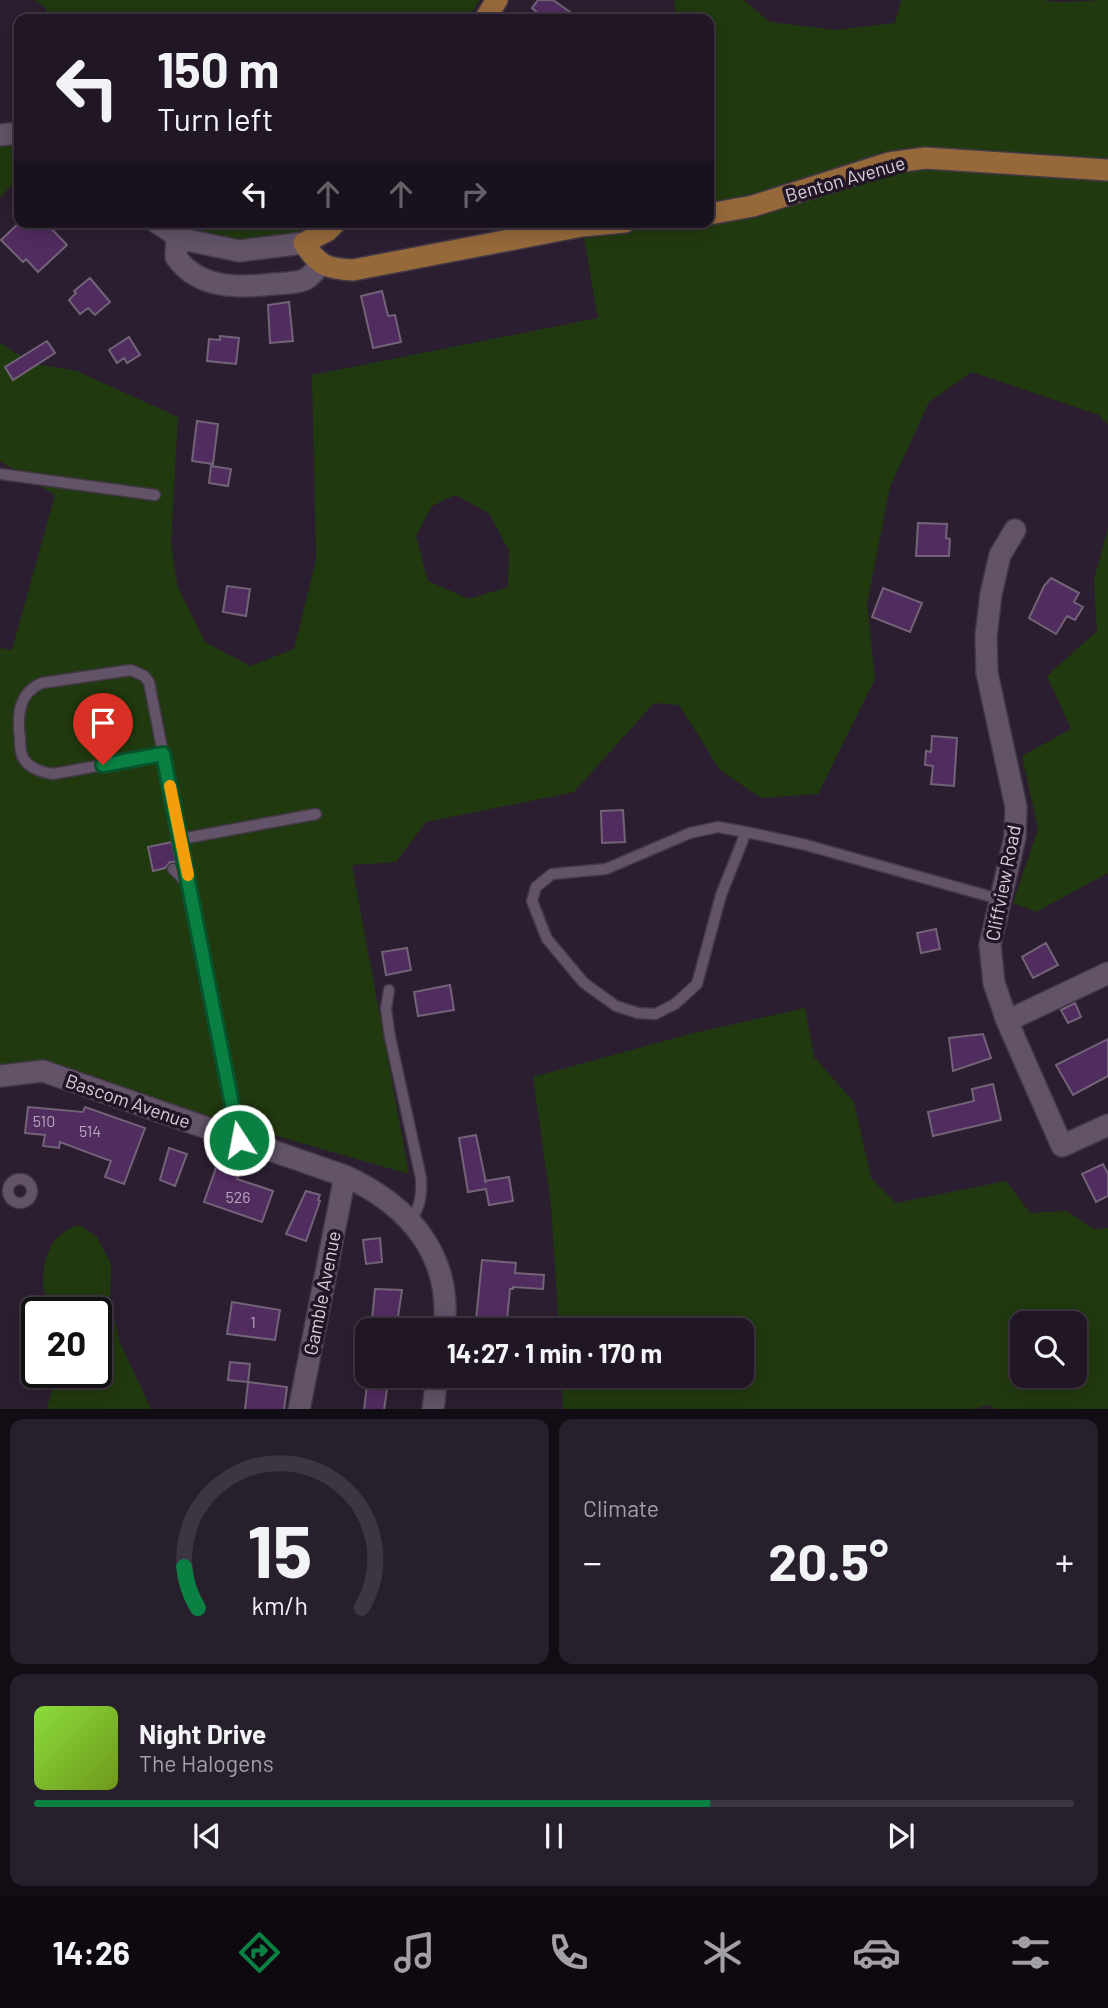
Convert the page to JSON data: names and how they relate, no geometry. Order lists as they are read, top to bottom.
{
  "streets": {
    "main road": ["Benton Avenue"],
    "street": ["Cliffview Road", "Bascom Avenue", "Gamble Avenue"]
  },
  "crossings": [
    ["Bascom Avenue", "Gamble Avenue"]
  ],
  "house_numbers": [
    "510",
    "514",
    "526",
    "1"
  ],
  "page": {
    "turn": ["150 m", "Turn left"],
    "limit": "20",
    "trip": "14:27 · 1 min · 170 m",
    "tile": "Climate",
    "heat": ["−", "20.5°", "+"],
    "song": ["Night Drive", "The Halogens"],
    "tabs": "14:26",
    "gauge": ["15", "km/h"]
  }
}
